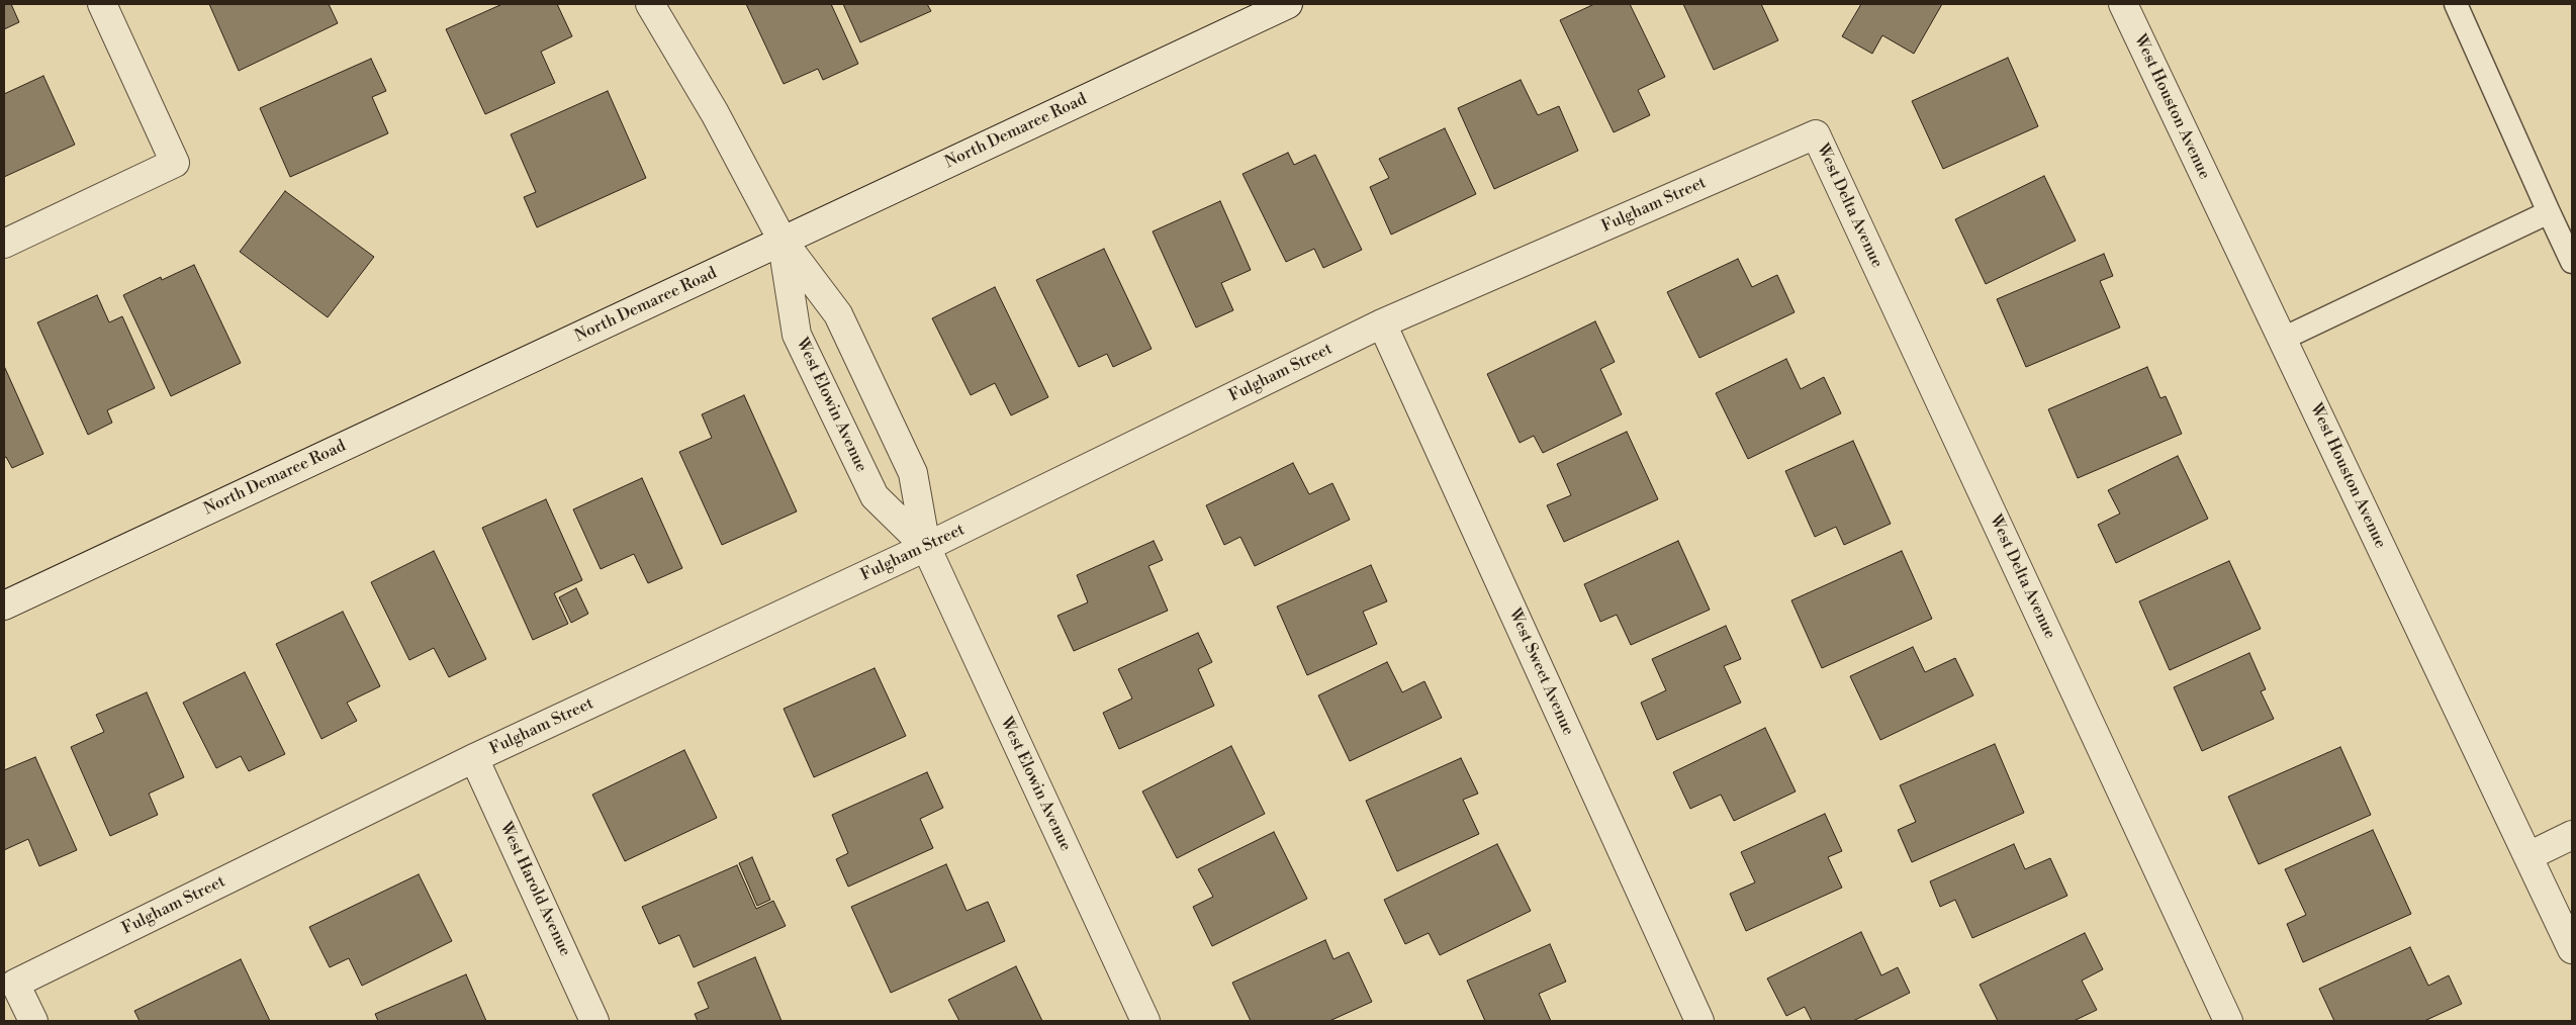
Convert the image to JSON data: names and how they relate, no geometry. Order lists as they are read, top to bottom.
{
  "streets": {
    "street": [
      "West Houston Avenue",
      "North Demaree Road",
      "Fulgham Street",
      "West Delta Avenue",
      "West Elowin Avenue",
      "West Sweet Avenue",
      "West Harold Avenue"
    ]
  },
  "crossings": [
    ["North Demaree Road", "West Elowin Avenue"],
    ["Fulgham Street", "West Delta Avenue"],
    ["Fulgham Street", "West Elowin Avenue"],
    ["Fulgham Street", "West Sweet Avenue"],
    ["Fulgham Street", "West Harold Avenue"]
  ]
}
